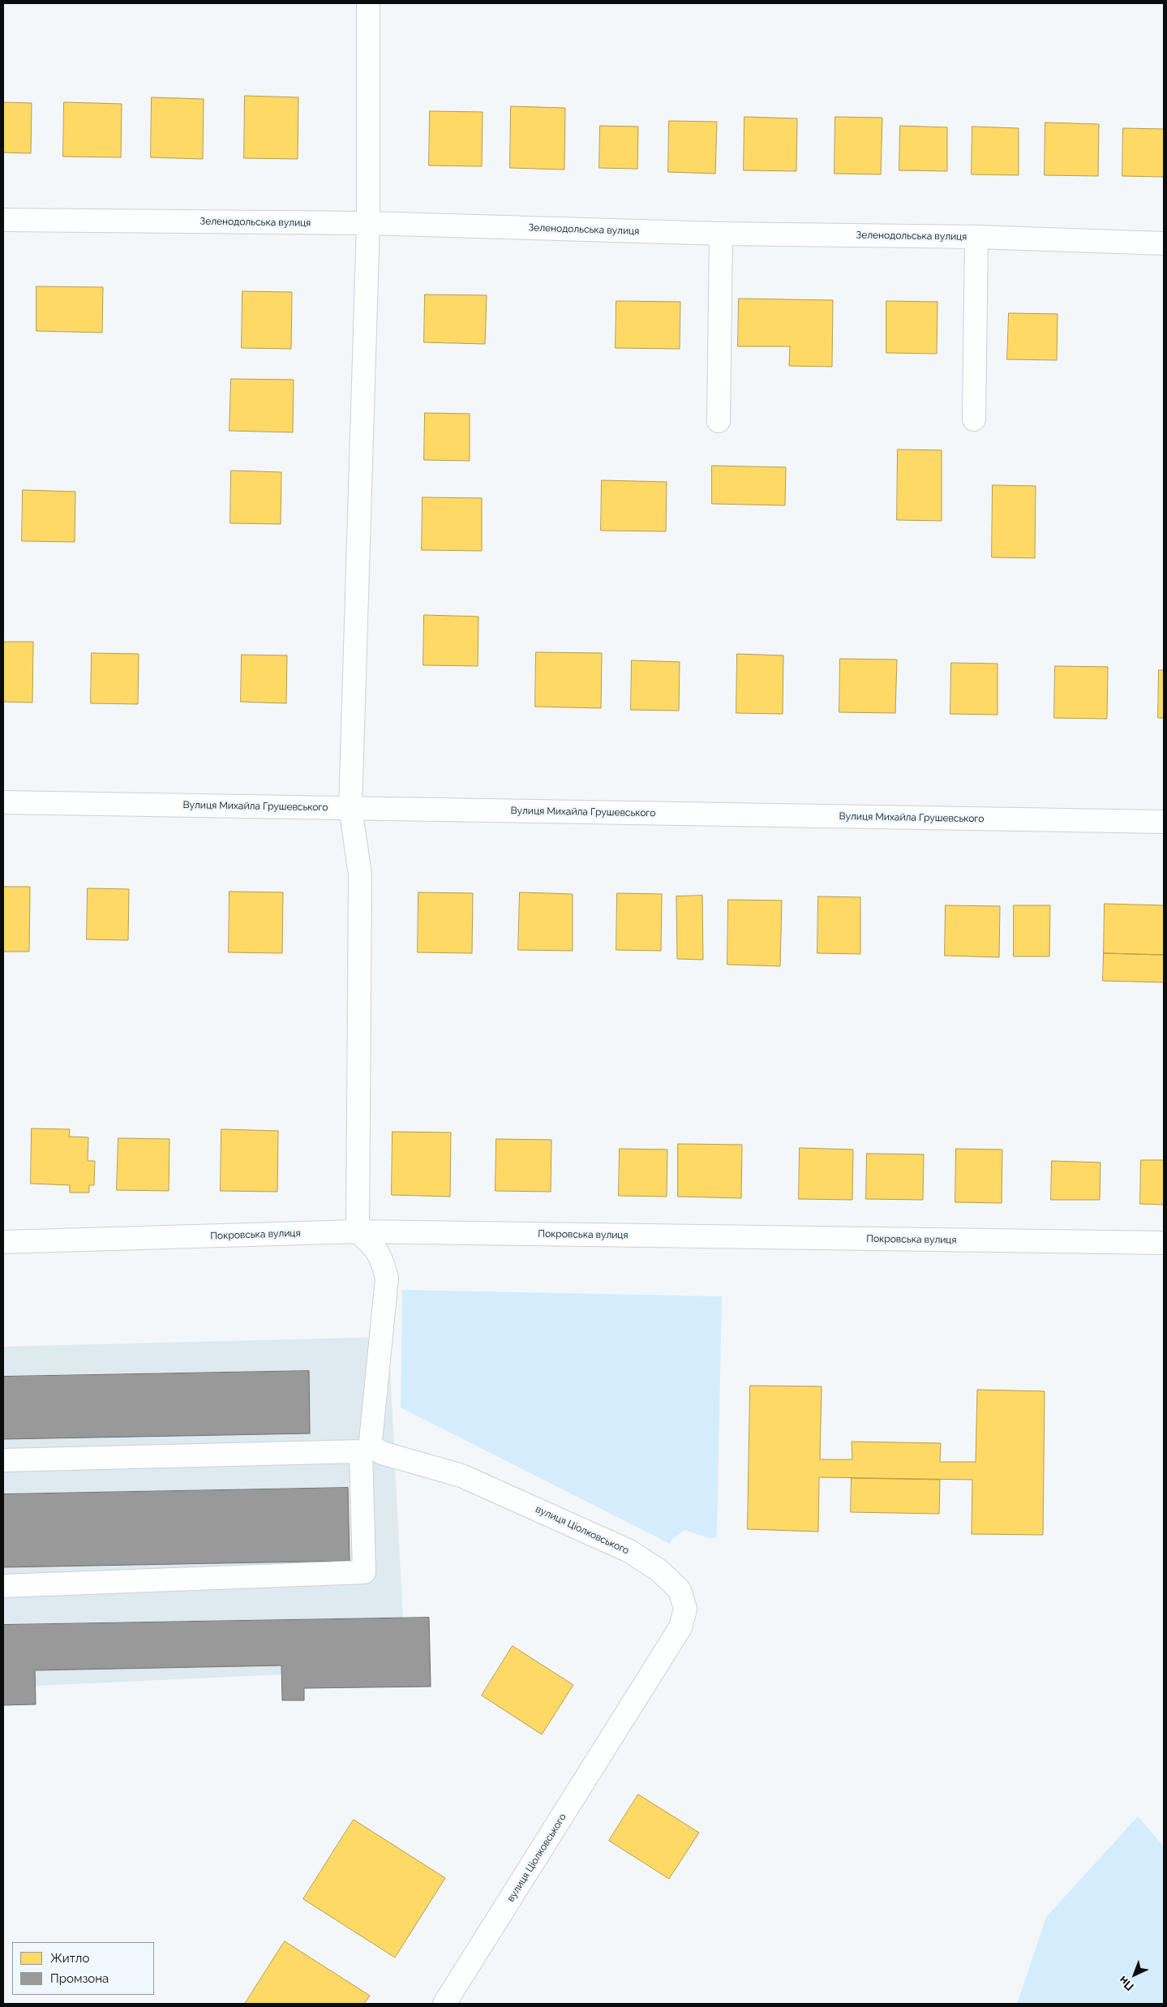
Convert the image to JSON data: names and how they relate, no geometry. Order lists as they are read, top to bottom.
{
  "streets": {
    "street": [
      "Зеленодольська вулиця",
      "Вулиця Михайла Грушевського",
      "Покровська вулиця",
      "вулиця Ціолковського"
    ]
  },
  "legend": ["Житло", "Промзона"],
  "north": "bottom left"
}
